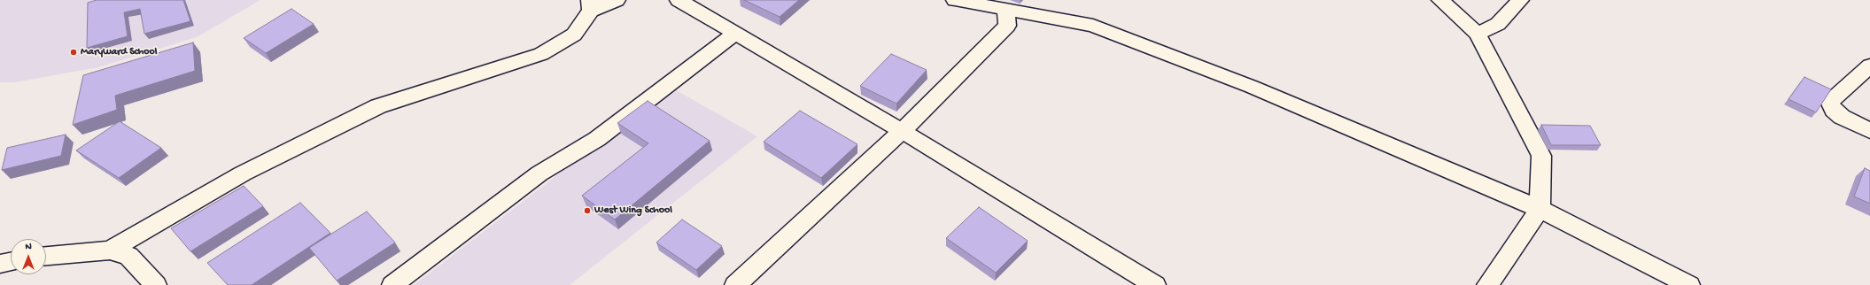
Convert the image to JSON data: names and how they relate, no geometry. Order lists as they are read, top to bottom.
{
  "places": ["Maryward School", "West Wing School"],
  "north": "top"
}
